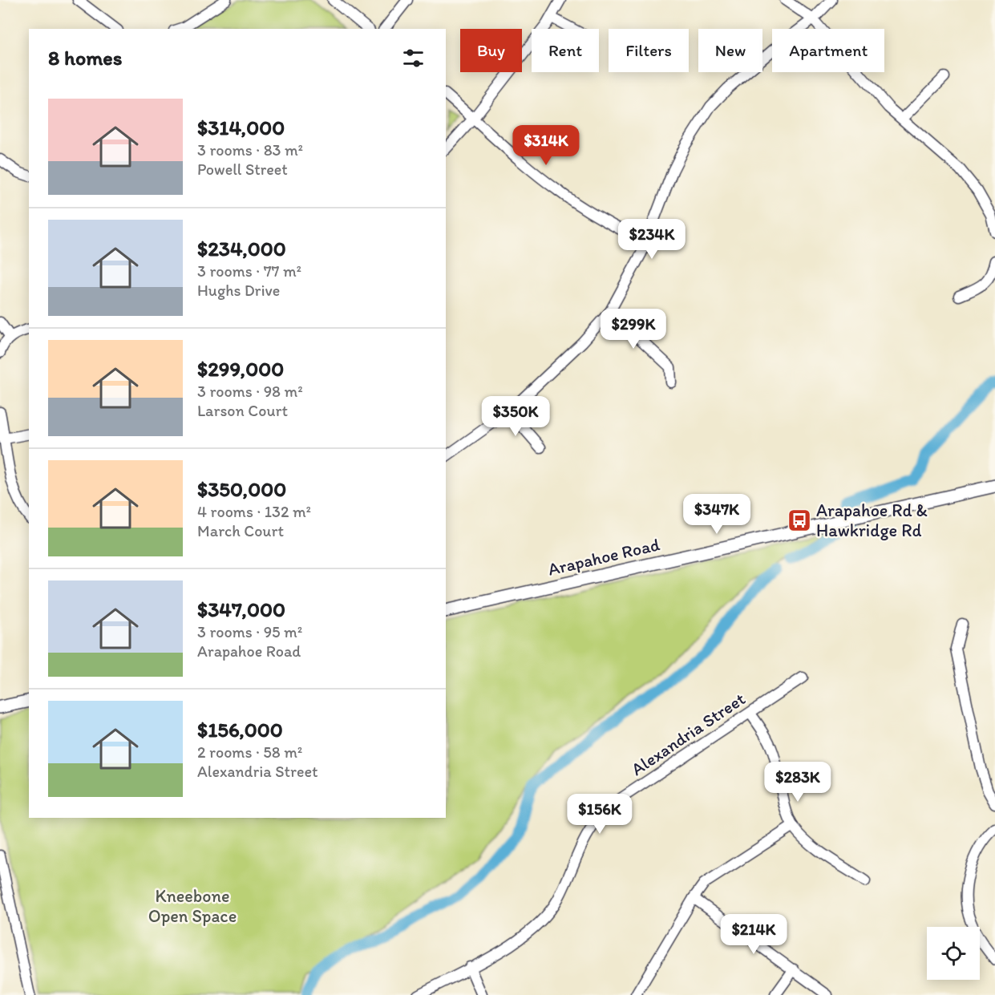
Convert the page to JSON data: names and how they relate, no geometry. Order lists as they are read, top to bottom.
{
  "streets": {
    "main road": ["Arapahoe Road"],
    "street": ["Alexandria Street"]
  },
  "parks": ["Kneebone Open Space"],
  "places": {
    "bus stop": ["Arapahoe Rd & Hawkridge Rd"]
  },
  "page": {
    "chip": [
      "Buy",
      "Rent",
      "Filters",
      "New",
      "Apartment"
    ],
    "heading": "8 homes",
    "list": [
      {
        "name": "$314,000",
        "note": "3 rooms · 83 m² · Powell Street"
      },
      {
        "name": "$234,000",
        "note": "3 rooms · 77 m² · Hughs Drive"
      },
      {
        "name": "$299,000",
        "note": "3 rooms · 98 m² · Larson Court"
      },
      {
        "name": "$350,000",
        "note": "4 rooms · 132 m² · March Court"
      },
      {
        "name": "$347,000",
        "note": "3 rooms · 95 m² · Arapahoe Road"
      },
      {
        "name": "$156,000",
        "note": "2 rooms · 58 m² · Alexandria Street"
      }
    ],
    "price": [
      "$314K",
      "$234K",
      "$299K",
      "$350K",
      "$347K",
      "$283K",
      "$156K",
      "$214K"
    ]
  }
}
